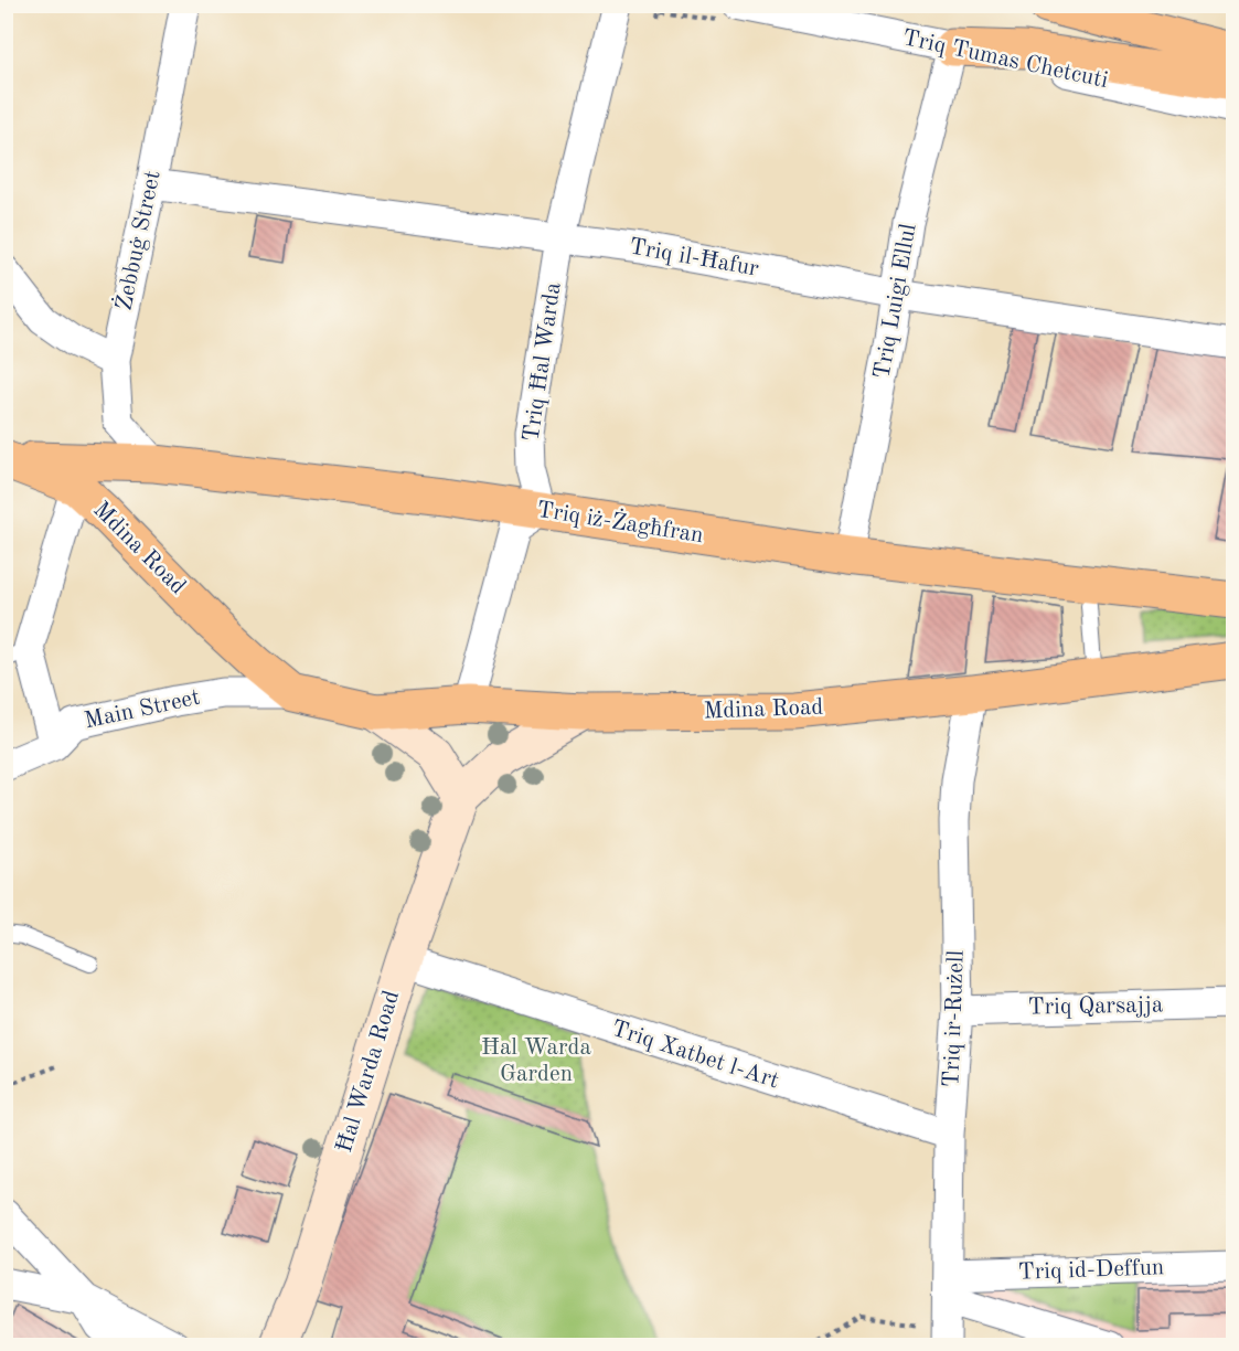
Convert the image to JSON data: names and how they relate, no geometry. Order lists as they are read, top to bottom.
{
  "streets": {
    "highway": ["Triq iż-Żagħfran", "Mdina Road"],
    "street": [
      "Triq Tumas Chetcuti",
      "Żebbuġ Street",
      "Triq il-Ħafur",
      "Triq Luigi Ellul",
      "Triq Ħal Warda",
      "Main Street",
      "Triq Qarsajja",
      "Triq ir-Rużell",
      "Triq Xatbet l-Art",
      "Ħal Warda Road",
      "Triq id-Deffun"
    ]
  },
  "crossings": [
    ["Triq Tumas Chetcuti", "Triq Luigi Ellul"],
    ["Żebbuġ Street", "Triq il-Ħafur"],
    ["Żebbuġ Street", "Triq iż-Żagħfran"],
    ["Triq il-Ħafur", "Triq Luigi Ellul"],
    ["Triq il-Ħafur", "Triq Ħal Warda"],
    ["Triq Luigi Ellul", "Triq iż-Żagħfran"],
    ["Triq Ħal Warda", "Triq iż-Żagħfran"],
    ["Triq iż-Żagħfran", "Mdina Road"],
    ["Mdina Road", "Main Street"],
    ["Mdina Road", "Triq ir-Rużell"],
    ["Mdina Road", "Ħal Warda Road"],
    ["Triq Qarsajja", "Triq ir-Rużell"],
    ["Triq ir-Rużell", "Triq Xatbet l-Art"],
    ["Triq ir-Rużell", "Triq id-Deffun"],
    ["Triq Xatbet l-Art", "Ħal Warda Road"]
  ],
  "parks": ["Ħal Warda Garden"]
}
